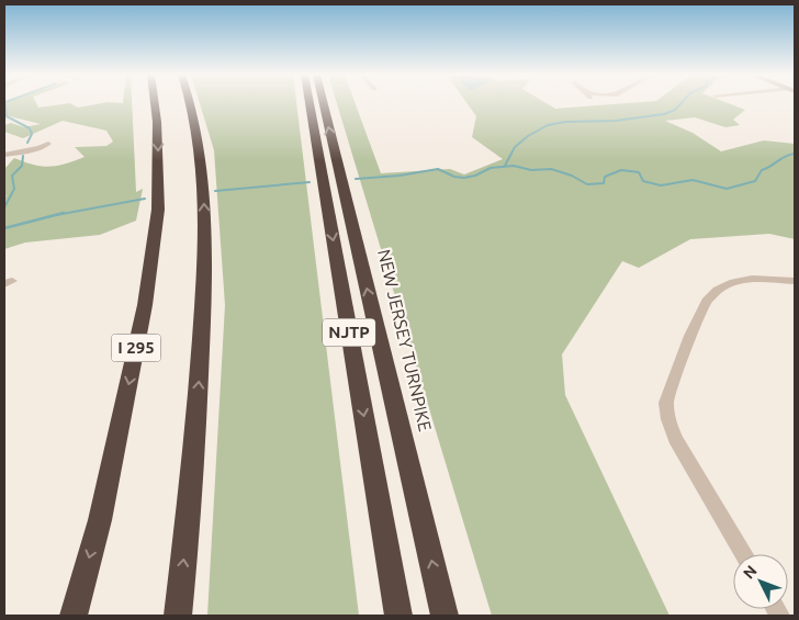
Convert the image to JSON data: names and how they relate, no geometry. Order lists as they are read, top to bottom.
{
  "streets": {
    "highway": ["NJTP", "NEW JERSEY TURNPIKE", "I 295"]
  },
  "north": "top left"
}
